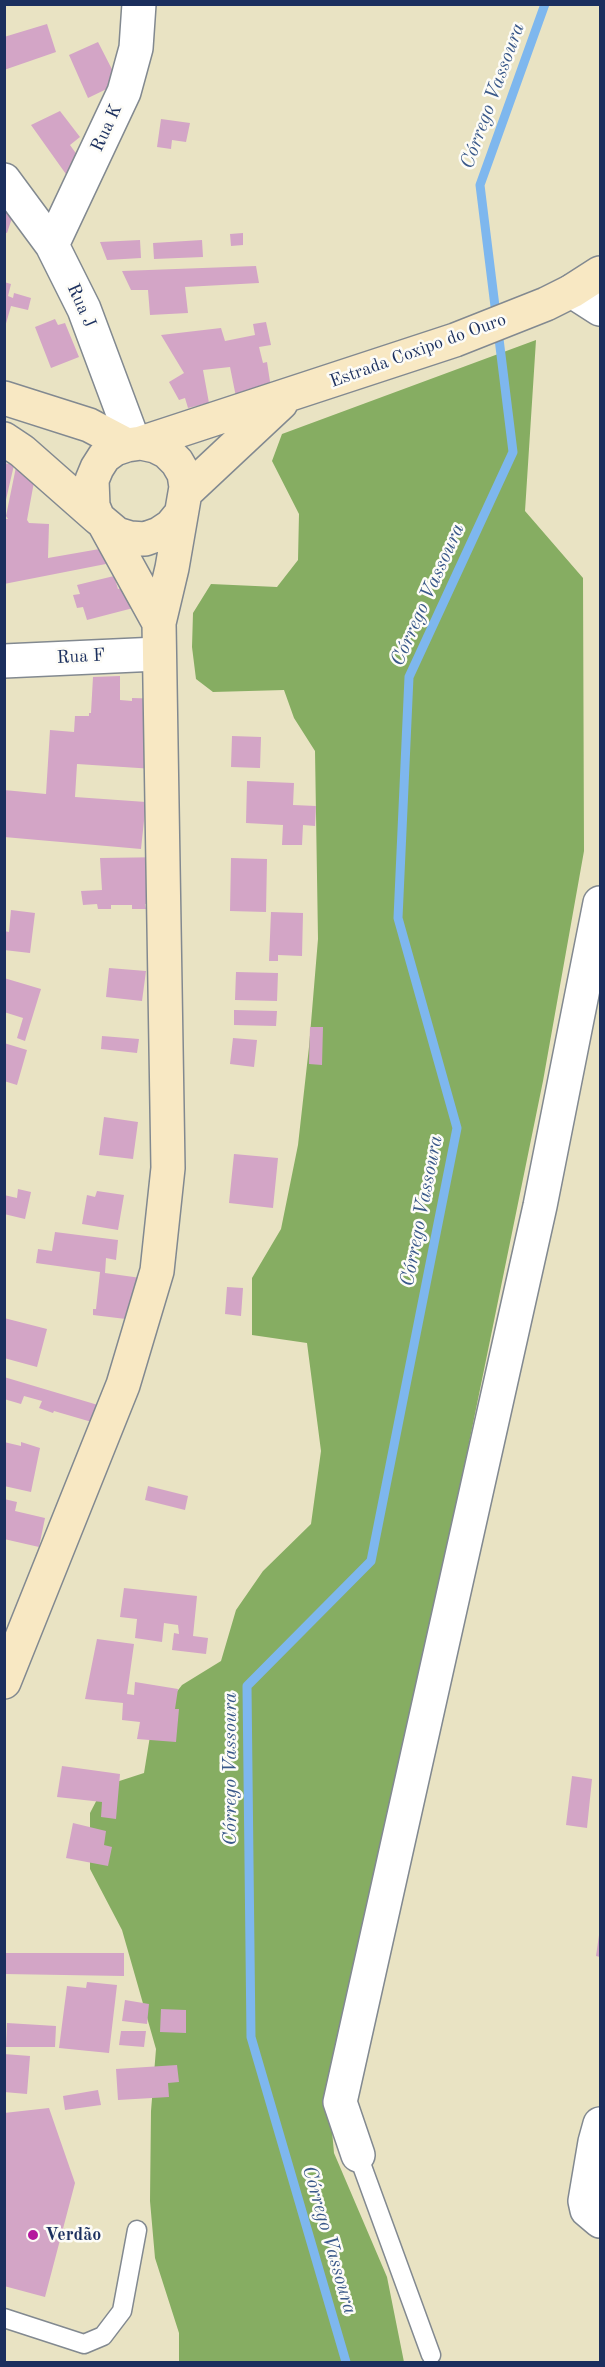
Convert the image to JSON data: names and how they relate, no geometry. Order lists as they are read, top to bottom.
{
  "streets": {
    "main road": ["Estrada Coxipo do Ouro"],
    "street": ["Rua K", "Rua J", "Rua F"]
  },
  "crossings": [
    ["Rua K", "Rua J"],
    ["Rua J", "Estrada Coxipo do Ouro"]
  ],
  "water": ["Córrego Vassoura"],
  "places": ["Verdão"]
}
